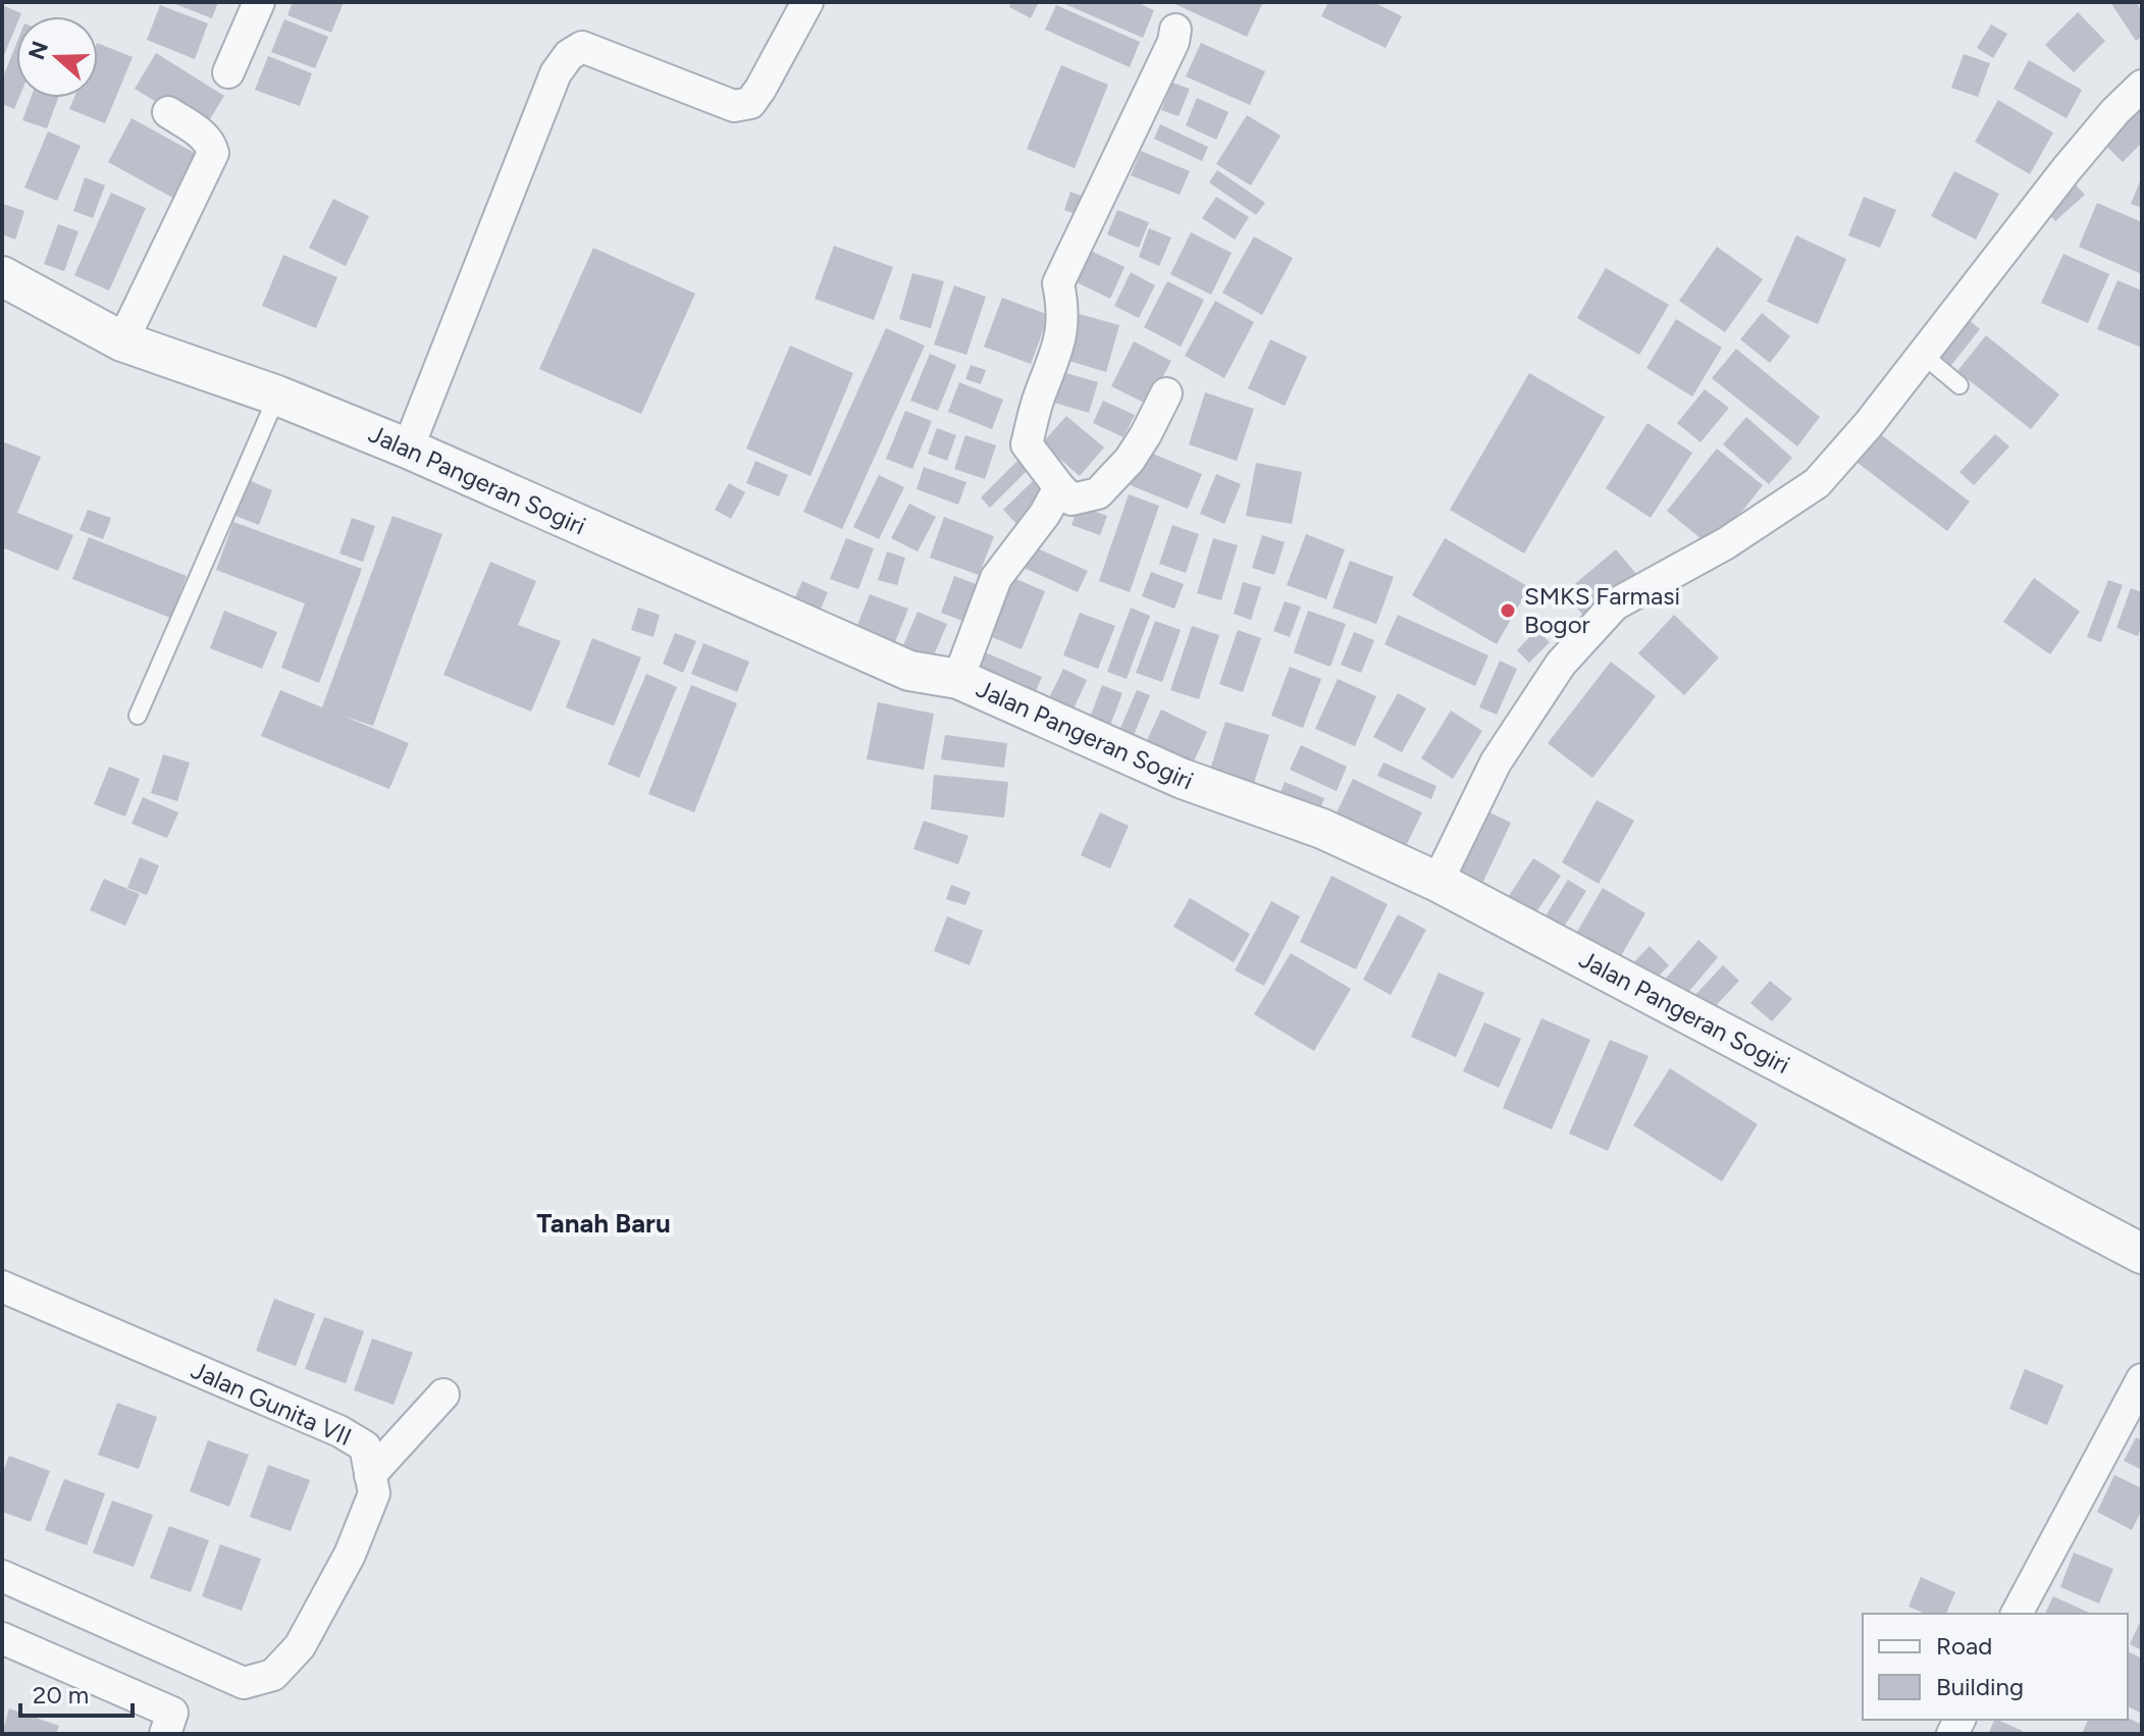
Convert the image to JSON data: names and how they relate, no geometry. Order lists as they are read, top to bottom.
{
  "streets": {
    "street": ["Jalan Pangeran Sogiri", "Jalan Gunita VII"]
  },
  "districts": ["Tanah Baru"],
  "places": ["SMKS Farmasi Bogor"],
  "legend": ["Road", "Building"],
  "scale_bar": "20 m",
  "north": "left"
}
